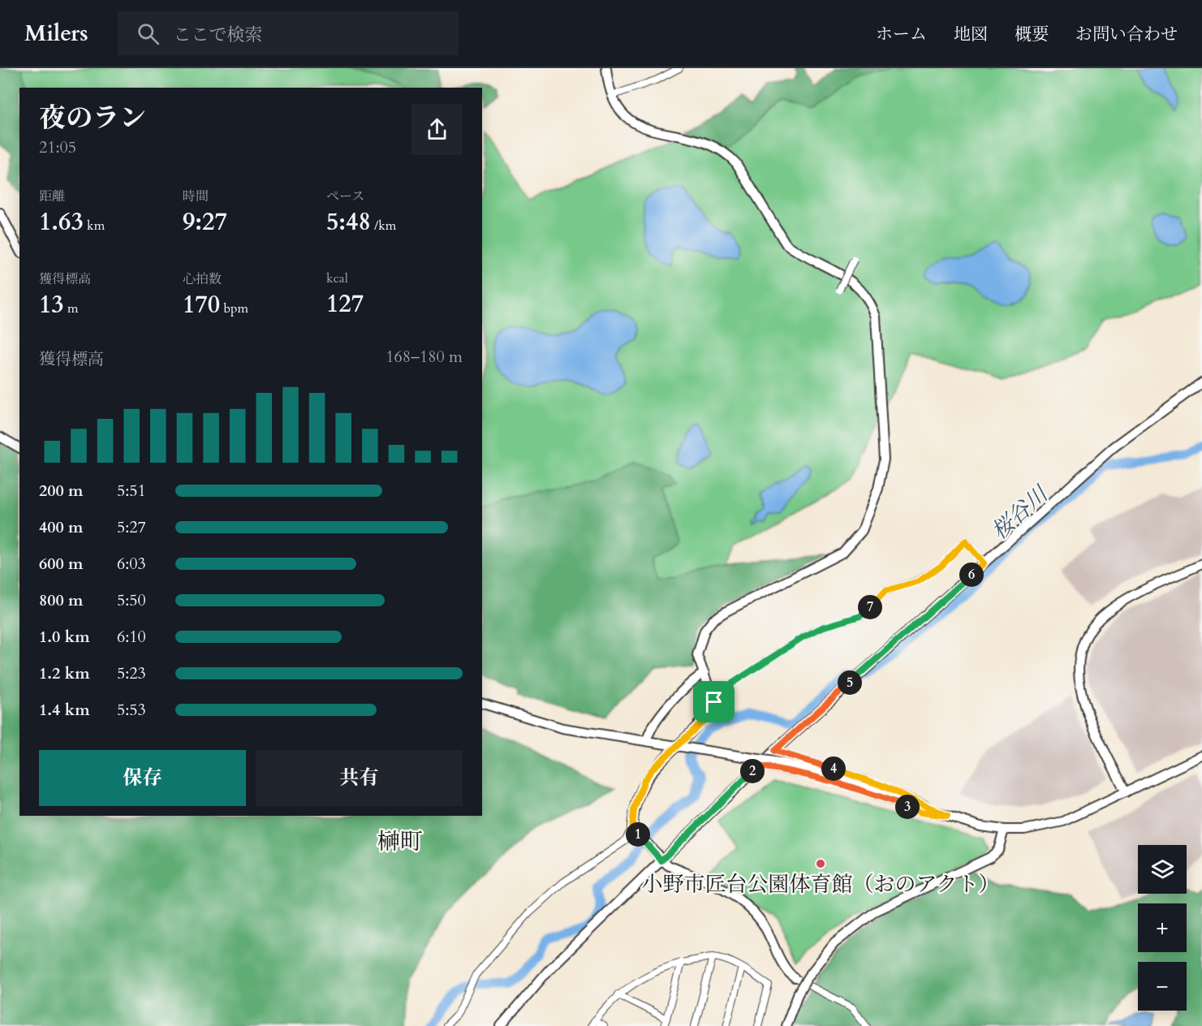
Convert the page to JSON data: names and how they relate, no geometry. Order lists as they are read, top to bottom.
{
  "districts": ["榊町"],
  "water": ["桜谷川"],
  "places": ["小野市匠台公園体育館（おのアクト）"],
  "page": {
    "header": "Milers",
    "search": "ここで検索",
    "nav": [
      "ホーム",
      "地図",
      "概要",
      "お問い合わせ"
    ],
    "heading": ["夜のラン", "21:05"],
    "stats": [
      ["距離", "1.63 km"],
      ["時間", "9:27"],
      ["ペース", "5:48 /km"],
      ["獲得標高", "13 m"],
      ["心拍数", "170 bpm"],
      ["kcal", "127"]
    ],
    "chart": ["獲得標高", "168–180 m"],
    "list": [
      {
        "name": "200 m",
        "note": "5:51"
      },
      {
        "name": "400 m",
        "note": "5:27"
      },
      {
        "name": "600 m",
        "note": "6:03"
      },
      {
        "name": "800 m",
        "note": "5:50"
      },
      {
        "name": "1.0 km",
        "note": "6:10"
      },
      {
        "name": "1.2 km",
        "note": "5:23"
      },
      {
        "name": "1.4 km",
        "note": "5:53"
      }
    ],
    "pins": [
      "6",
      "7",
      "5",
      "4",
      "2",
      "3",
      "1"
    ],
    "buttons": ["保存", "共有"],
    "map_buttons": ["+", "−"]
  }
}
